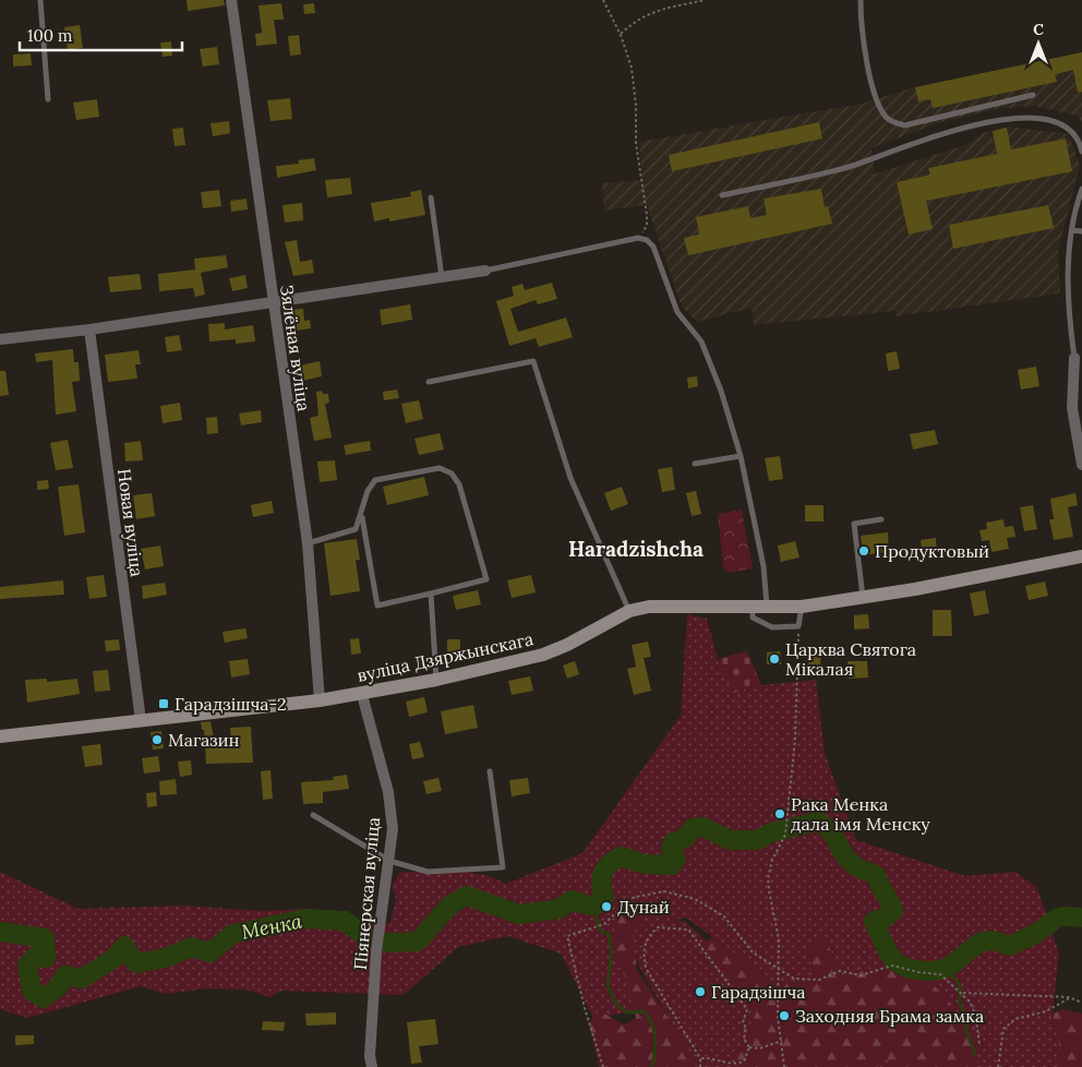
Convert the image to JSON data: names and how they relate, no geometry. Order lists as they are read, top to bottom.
{
  "streets": {
    "street": [
      "Зялёная вуліца",
      "Новая вуліца",
      "вуліца Дзяржынскага",
      "Піянерская вуліца"
    ]
  },
  "crossings": [
    ["Зялёная вуліца", "вуліца Дзяржынскага"],
    ["Новая вуліца", "вуліца Дзяржынскага"],
    ["вуліца Дзяржынскага", "Піянерская вуліца"]
  ],
  "districts": ["Haradzishcha"],
  "water": ["Менка"],
  "places": {
    "other": [
      "Продуктовый",
      "Царква Святога Мікалая",
      "Магазин",
      "Рака Менка дала імя Менску",
      "Дунай",
      "Гарадзішча",
      "Заходняя Брама замка"
    ],
    "transit": ["Гарадзішча-2"]
  },
  "scale_bar": "100 m",
  "north": "top"
}
